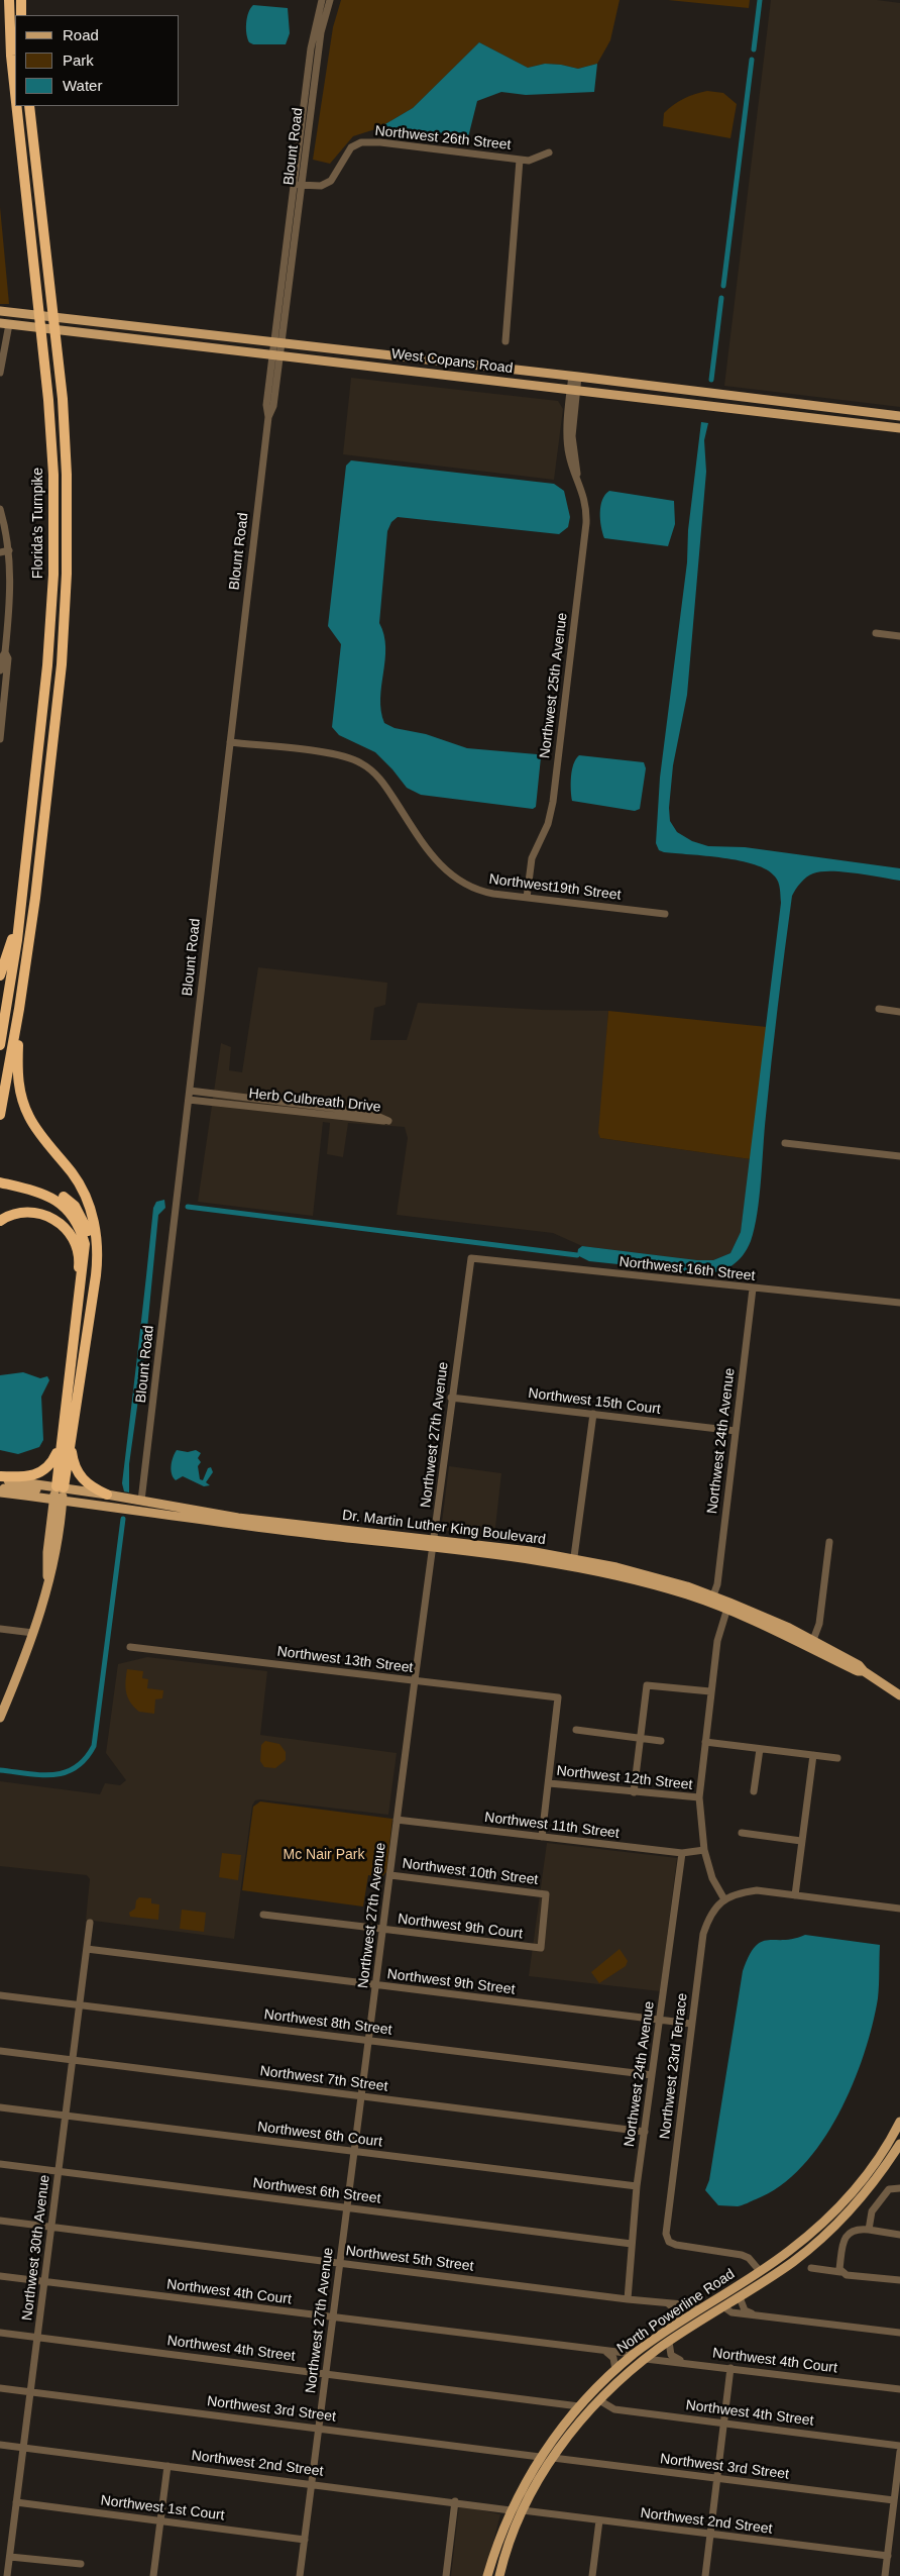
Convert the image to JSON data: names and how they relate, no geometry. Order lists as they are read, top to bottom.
{
  "streets": {
    "highway": ["Florida's Turnpike"],
    "main road": ["West Copans Road", "Dr. Martin Luther King Boulevard", "North Powerline Road"],
    "street": [
      "Northwest 26th Street",
      "Blount Road",
      "Northwest 25th Avenue",
      "Northwest19th Street",
      "Herb Culbreath Drive",
      "Northwest 16th Street",
      "Northwest 15th Court",
      "Northwest 27th Avenue",
      "Northwest 24th Avenue",
      "Northwest 13th Street",
      "Northwest 12th Street",
      "Northwest 11th Street",
      "Northwest 10th Street",
      "Northwest 9th Court",
      "Northwest 9th Street",
      "Northwest 8th Street",
      "Northwest 23rd Terrace",
      "Northwest 7th Street",
      "Northwest 6th Court",
      "Northwest 6th Street",
      "Northwest 30th Avenue",
      "Northwest 5th Street",
      "Northwest 4th Court",
      "Northwest 4th Street",
      "Northwest 3rd Street",
      "Northwest 2nd Street",
      "Northwest 1st Court"
    ]
  },
  "crossings": [
    ["Northwest 26th Street", "Blount Road"],
    ["Blount Road", "West Copans Road"],
    ["Blount Road", "Northwest19th Street"],
    ["Blount Road", "Herb Culbreath Drive"],
    ["Blount Road", "Dr. Martin Luther King Boulevard"],
    ["West Copans Road", "Northwest 25th Avenue"],
    ["Northwest 25th Avenue", "Northwest19th Street"],
    ["Northwest 16th Street", "Northwest 27th Avenue"],
    ["Northwest 16th Street", "Northwest 24th Avenue"],
    ["Northwest 15th Court", "Northwest 27th Avenue"],
    ["Northwest 15th Court", "Northwest 24th Avenue"],
    ["Northwest 27th Avenue", "Dr. Martin Luther King Boulevard"],
    ["Northwest 27th Avenue", "Northwest 13th Street"],
    ["Northwest 27th Avenue", "Northwest 11th Street"],
    ["Northwest 27th Avenue", "Northwest 10th Street"],
    ["Northwest 27th Avenue", "Northwest 9th Court"],
    ["Northwest 27th Avenue", "Northwest 9th Street"],
    ["Northwest 27th Avenue", "Northwest 8th Street"],
    ["Northwest 27th Avenue", "Northwest 7th Street"],
    ["Northwest 27th Avenue", "Northwest 6th Court"],
    ["Northwest 27th Avenue", "Northwest 6th Street"],
    ["Northwest 27th Avenue", "Northwest 5th Street"],
    ["Northwest 27th Avenue", "Northwest 4th Court"],
    ["Northwest 27th Avenue", "Northwest 4th Street"],
    ["Northwest 27th Avenue", "Northwest 3rd Street"],
    ["Northwest 27th Avenue", "Northwest 2nd Street"],
    ["Northwest 27th Avenue", "Northwest 1st Court"],
    ["Northwest 24th Avenue", "Dr. Martin Luther King Boulevard"],
    ["Northwest 24th Avenue", "Northwest 11th Street"],
    ["Northwest 24th Avenue", "Northwest 9th Street"],
    ["Northwest 24th Avenue", "Northwest 8th Street"],
    ["Northwest 24th Avenue", "Northwest 7th Street"],
    ["Northwest 24th Avenue", "Northwest 6th Court"],
    ["Northwest 24th Avenue", "Northwest 6th Street"],
    ["Northwest 24th Avenue", "Northwest 5th Street"],
    ["Northwest 13th Street", "Northwest 12th Street"],
    ["Northwest 10th Street", "Northwest 9th Court"],
    ["Northwest 9th Street", "Northwest 23rd Terrace"],
    ["Northwest 9th Street", "Northwest 30th Avenue"],
    ["Northwest 8th Street", "Northwest 30th Avenue"],
    ["Northwest 23rd Terrace", "North Powerline Road"],
    ["Northwest 7th Street", "Northwest 30th Avenue"],
    ["Northwest 6th Court", "Northwest 30th Avenue"],
    ["Northwest 6th Street", "Northwest 30th Avenue"],
    ["Northwest 30th Avenue", "Northwest 5th Street"],
    ["Northwest 30th Avenue", "Northwest 4th Court"],
    ["Northwest 30th Avenue", "Northwest 4th Street"],
    ["Northwest 30th Avenue", "Northwest 3rd Street"],
    ["Northwest 30th Avenue", "Northwest 2nd Street"],
    ["Northwest 30th Avenue", "Northwest 1st Court"],
    ["Northwest 5th Street", "North Powerline Road"],
    ["Northwest 4th Court", "North Powerline Road"],
    ["North Powerline Road", "Northwest 4th Street"],
    ["North Powerline Road", "Northwest 3rd Street"],
    ["North Powerline Road", "Northwest 2nd Street"]
  ],
  "parks": ["Mc Nair Park"],
  "legend": ["Road", "Park", "Water"]
}
